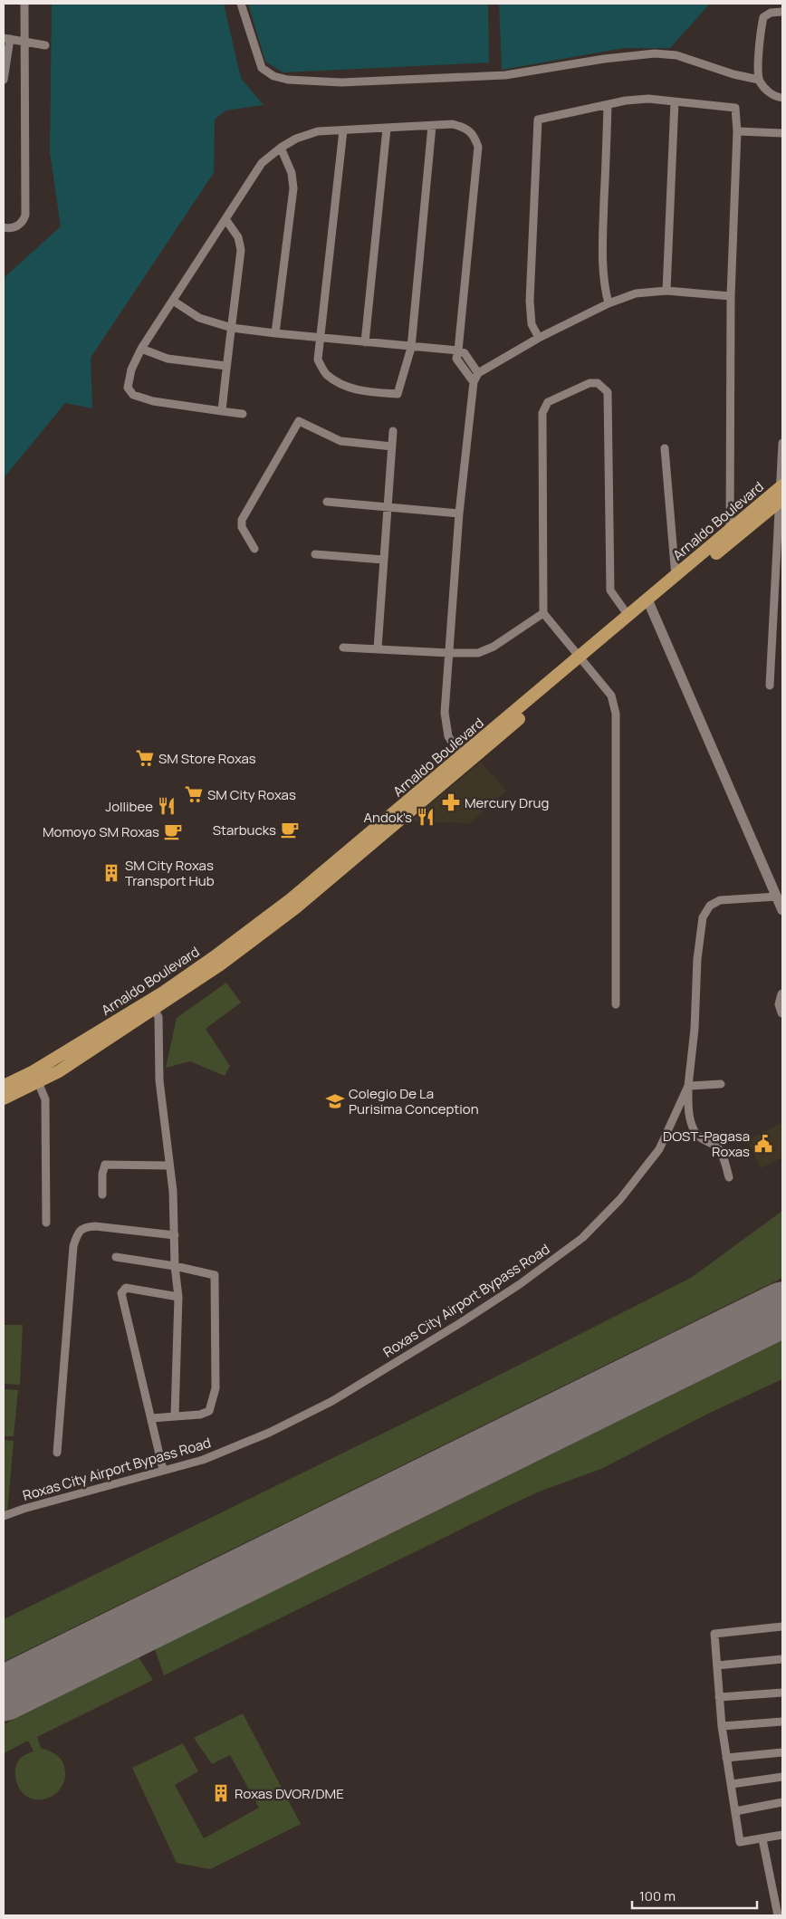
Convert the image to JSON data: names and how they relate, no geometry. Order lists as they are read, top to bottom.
{
  "streets": {
    "highway": ["Arnaldo Boulevard"],
    "street": ["Roxas City Airport Bypass Road"]
  },
  "places": {
    "supermarket": ["SM Store Roxas", "SM City Roxas"],
    "pharmacy": ["Mercury Drug"],
    "restaurant": ["Jollibee", "Andok's"],
    "cafe": ["Starbucks", "Momoyo SM Roxas"],
    "building": ["SM City Roxas Transport Hub", "Roxas DVOR/DME"],
    "school or university": ["Colegio De La Purisima Conception"],
    "public building": ["DOST-Pagasa Roxas"]
  },
  "scale_bar": "100 m"
}
